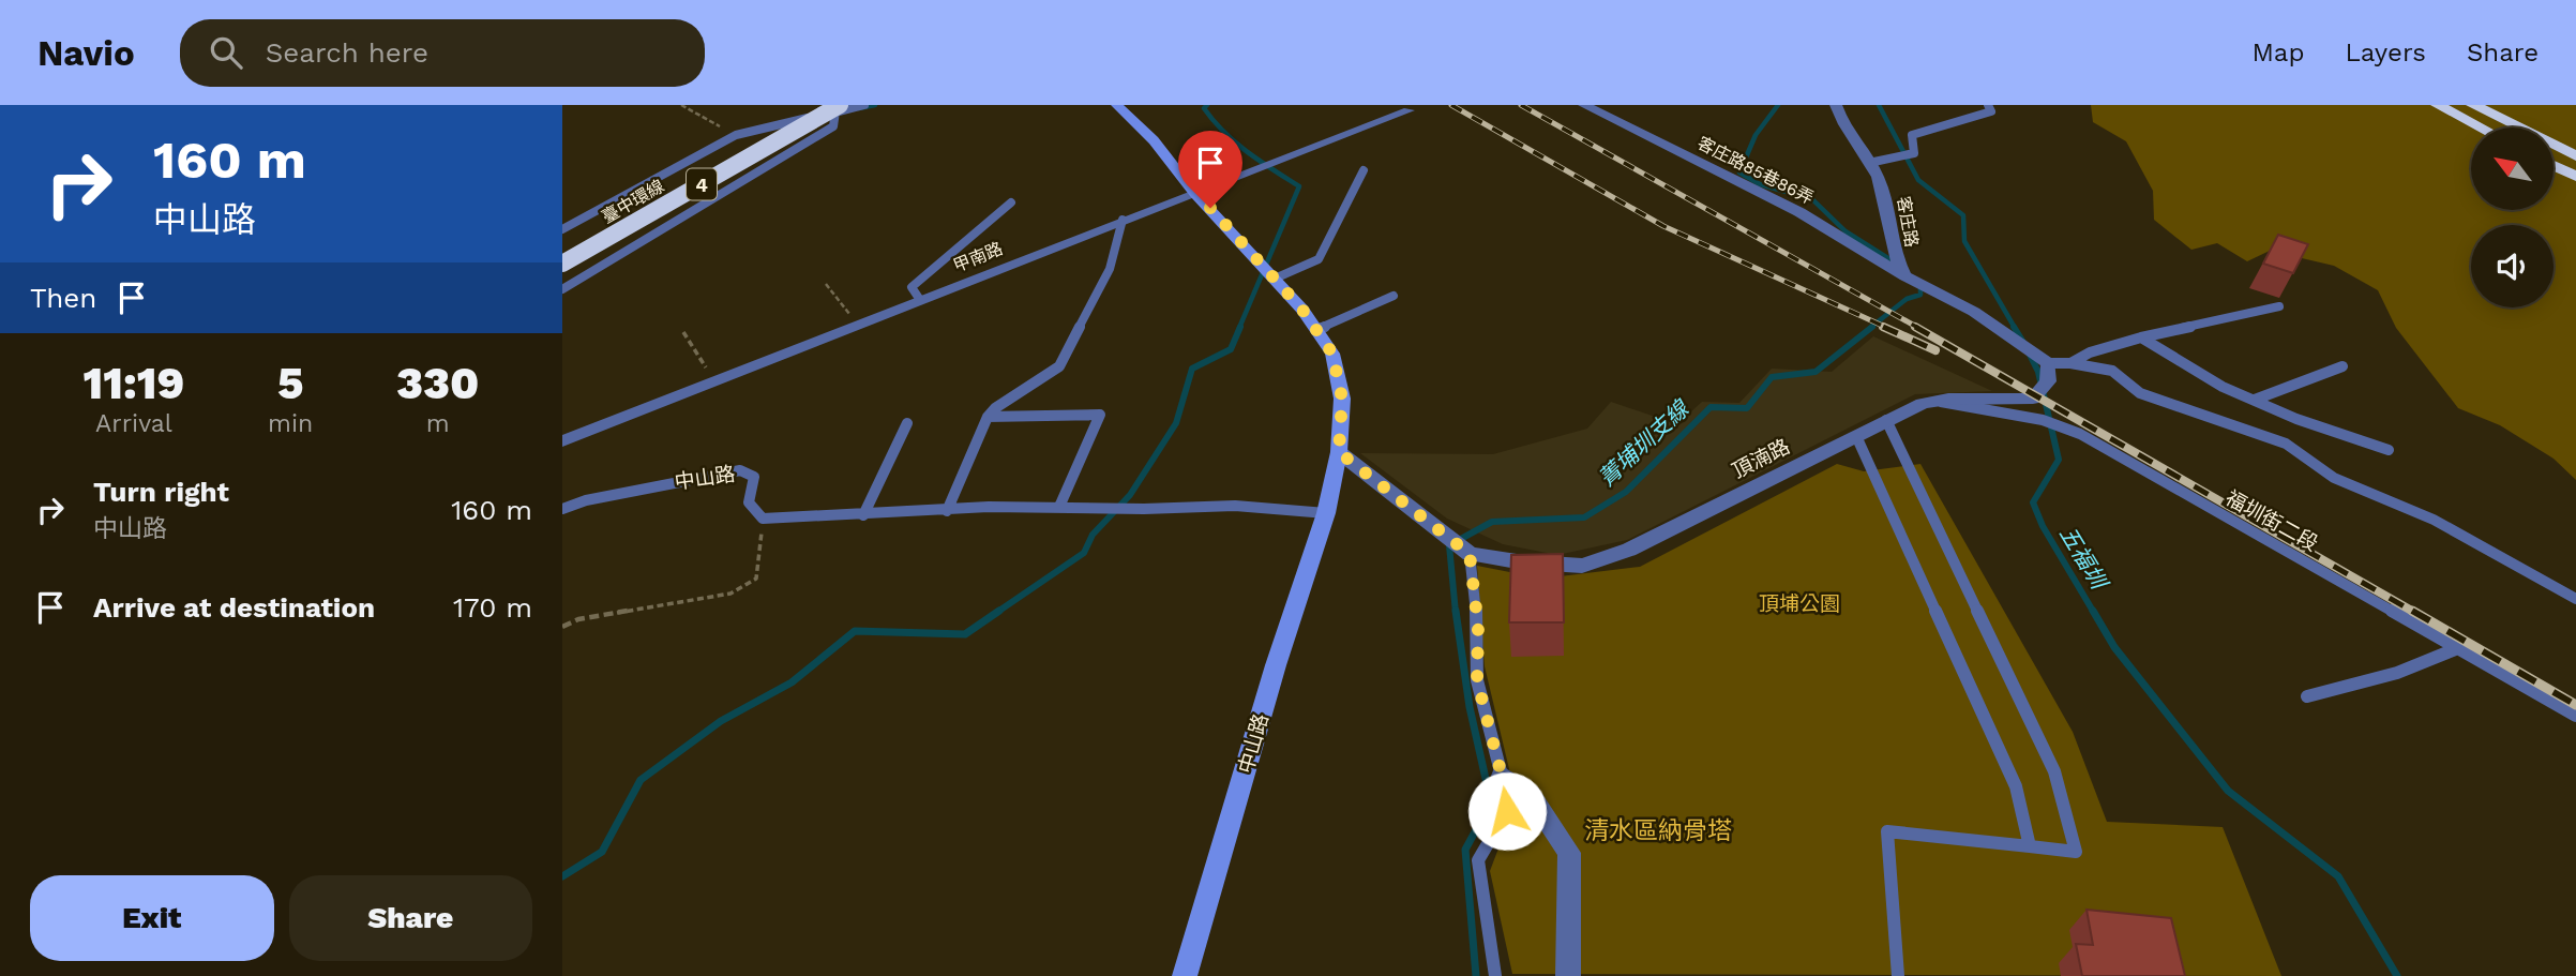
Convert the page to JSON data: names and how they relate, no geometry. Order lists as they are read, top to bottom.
{
  "streets": {
    "highway": ["4", "臺中環線"],
    "street": [
      "客庄路85巷86弄",
      "客庄路",
      "甲南路",
      "頂湳路",
      "中山路"
    ],
    "lane": ["福圳街二段"]
  },
  "crossings": [
    ["客庄路85巷86弄", "客庄路"],
    ["客庄路", "頂湳路"],
    ["甲南路", "中山路"],
    ["頂湳路", "中山路"],
    ["頂湳路", "福圳街二段"]
  ],
  "water": ["菁埔圳支線", "五福圳"],
  "parks": ["頂埔公園", "清水區納骨塔"],
  "north": "top left",
  "page": {
    "header": "Navio",
    "search": "Search here",
    "nav": ["Map", "Layers", "Share"],
    "turn": ["160 m", "中山路"],
    "then": "Then",
    "eta": [
      "11:19",
      "Arrival",
      "5",
      "min",
      "330",
      "m"
    ],
    "list": [
      {
        "name": "Turn right",
        "note": "中山路",
        "value": "160 m"
      },
      {
        "name": "Arrive at destination",
        "value": "170 m"
      }
    ],
    "buttons": ["Exit", "Share"]
  }
}
